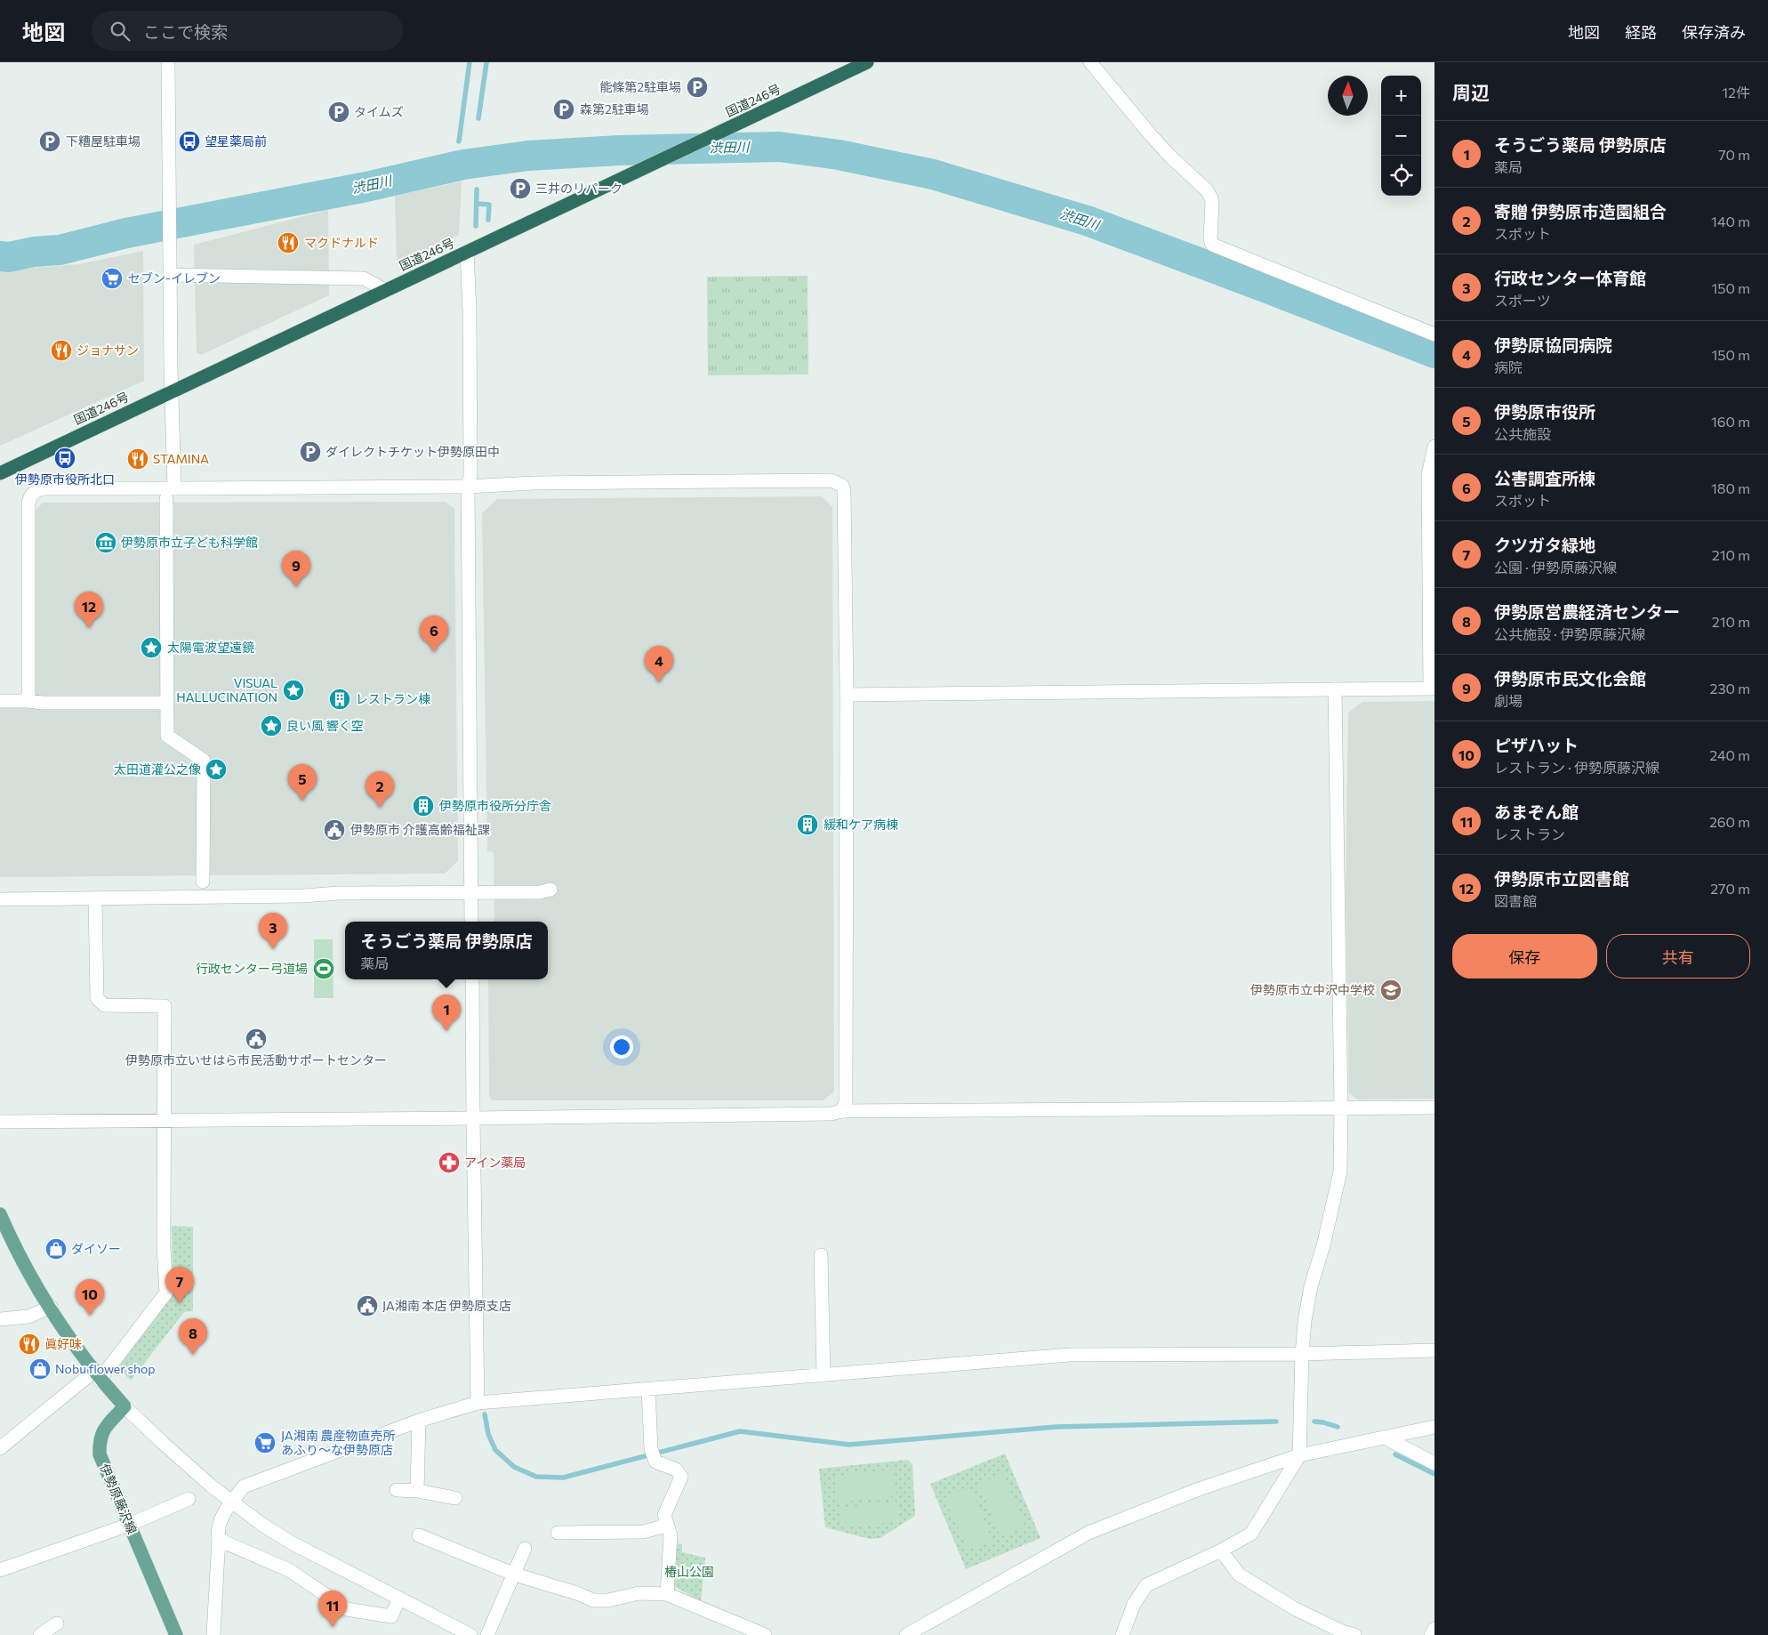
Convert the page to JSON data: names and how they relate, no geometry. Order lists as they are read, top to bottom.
{
  "streets": {
    "highway": ["国道246号"],
    "main road": ["伊勢原藤沢線"]
  },
  "water": ["渋田川"],
  "parks": ["椿山公園"],
  "places": {
    "parking": [
      "能條第2駐車場",
      "森第2駐車場",
      "タイムズ",
      "下糟屋駐車場",
      "三井のリパーク",
      "ダイレクトチケット伊勢原田中"
    ],
    "bus stop": ["望星薬局前", "伊勢原市役所北口"],
    "restaurant": [
      "マクドナルド",
      "ジョナサン",
      "STAMINA",
      "眞好味"
    ],
    "supermarket": ["セブン-イレブン", "JA湘南 農産物直売所 あふり～な伊勢原店"],
    "museum": ["伊勢原市立子ども科学館"],
    "place": [
      "太陽電波望遠鏡",
      "VISUAL HALLUCINATION",
      "良い風 響く空",
      "太田道灌公之像"
    ],
    "building": ["レストラン棟", "伊勢原市役所分庁舎", "緩和ケア病棟"],
    "public building": ["伊勢原市 介護高齢福祉課", "伊勢原市立いせはら市民活動サポートセンター", "JA湘南 本店 伊勢原支店"],
    "sports": ["行政センター弓道場"],
    "school or university": ["伊勢原市立中沢中学校"],
    "pharmacy": ["アイン薬局"],
    "shop": ["ダイソー", "Nobu flower shop"]
  },
  "north": "top",
  "page": {
    "header": "地図",
    "search": "ここで検索",
    "nav": ["地図", "経路", "保存済み"],
    "heading": ["周辺", "12件"],
    "map_buttons": ["+", "−"],
    "list": [
      {
        "mark": "1",
        "name": "そうごう薬局 伊勢原店",
        "note": "薬局",
        "value": "70 m"
      },
      {
        "mark": "2",
        "name": "寄贈 伊勢原市造園組合",
        "note": "スポット",
        "value": "140 m"
      },
      {
        "mark": "3",
        "name": "行政センター体育館",
        "note": "スポーツ",
        "value": "150 m"
      },
      {
        "mark": "4",
        "name": "伊勢原協同病院",
        "note": "病院",
        "value": "150 m"
      },
      {
        "mark": "5",
        "name": "伊勢原市役所",
        "note": "公共施設",
        "value": "160 m"
      },
      {
        "mark": "6",
        "name": "公害調査所棟",
        "note": "スポット",
        "value": "180 m"
      },
      {
        "mark": "7",
        "name": "クツガタ緑地",
        "note": "公園 · 伊勢原藤沢線",
        "value": "210 m"
      },
      {
        "mark": "8",
        "name": "伊勢原営農経済センター",
        "note": "公共施設 · 伊勢原藤沢線",
        "value": "210 m"
      },
      {
        "mark": "9",
        "name": "伊勢原市民文化会館",
        "note": "劇場",
        "value": "230 m"
      },
      {
        "mark": "10",
        "name": "ピザハット",
        "note": "レストラン · 伊勢原藤沢線",
        "value": "240 m"
      },
      {
        "mark": "11",
        "name": "あまぞん館",
        "note": "レストラン",
        "value": "260 m"
      },
      {
        "mark": "12",
        "name": "伊勢原市立図書館",
        "note": "図書館",
        "value": "270 m"
      }
    ],
    "pins": [
      "9",
      "12",
      "6",
      "4",
      "5",
      "2",
      "3",
      "1",
      "7",
      "10",
      "8",
      "11"
    ],
    "buttons": ["保存", "共有"],
    "popup": ["そうごう薬局 伊勢原店", "薬局"]
  }
}
